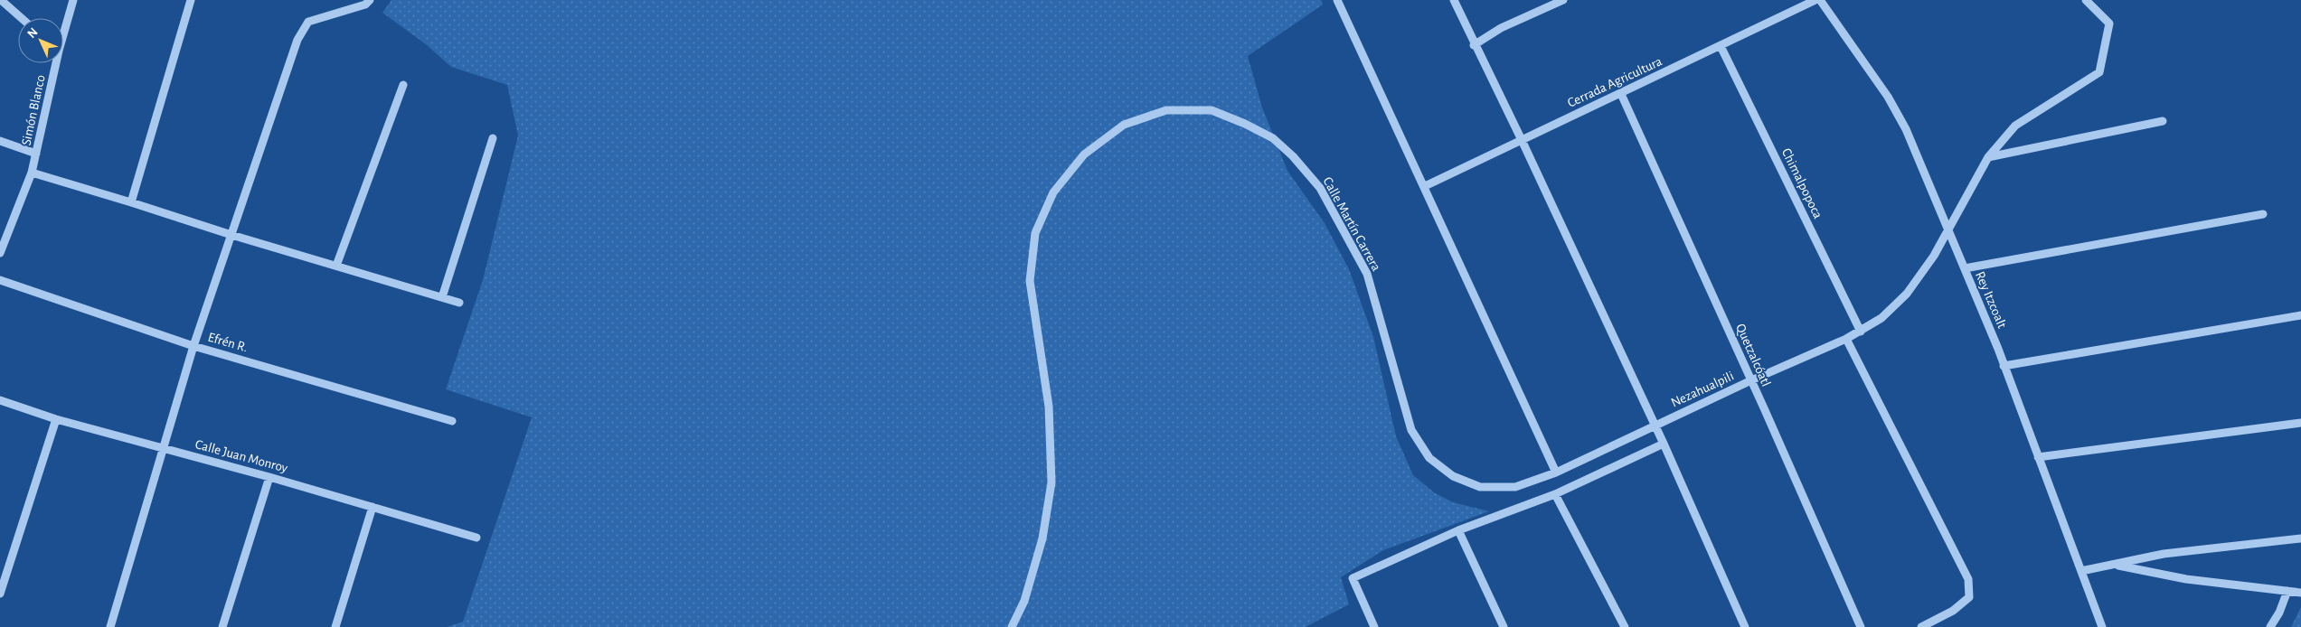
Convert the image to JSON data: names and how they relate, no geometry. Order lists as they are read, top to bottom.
{
  "streets": {
    "street": [
      "Cerrada Agricultura",
      "Simón Blanco",
      "Chimalpopoca",
      "Calle Martín Carrera",
      "Rey Itzcoalt",
      "Efrén R.",
      "Quetzalcóatl",
      "Nezahualpili",
      "Calle Juan Monroy"
    ]
  },
  "crossings": [
    ["Cerrada Agricultura", "Chimalpopoca"],
    ["Cerrada Agricultura", "Quetzalcóatl"],
    ["Chimalpopoca", "Nezahualpili"],
    ["Calle Martín Carrera", "Nezahualpili"],
    ["Rey Itzcoalt", "Nezahualpili"],
    ["Quetzalcóatl", "Nezahualpili"]
  ],
  "north": "top left"
}
